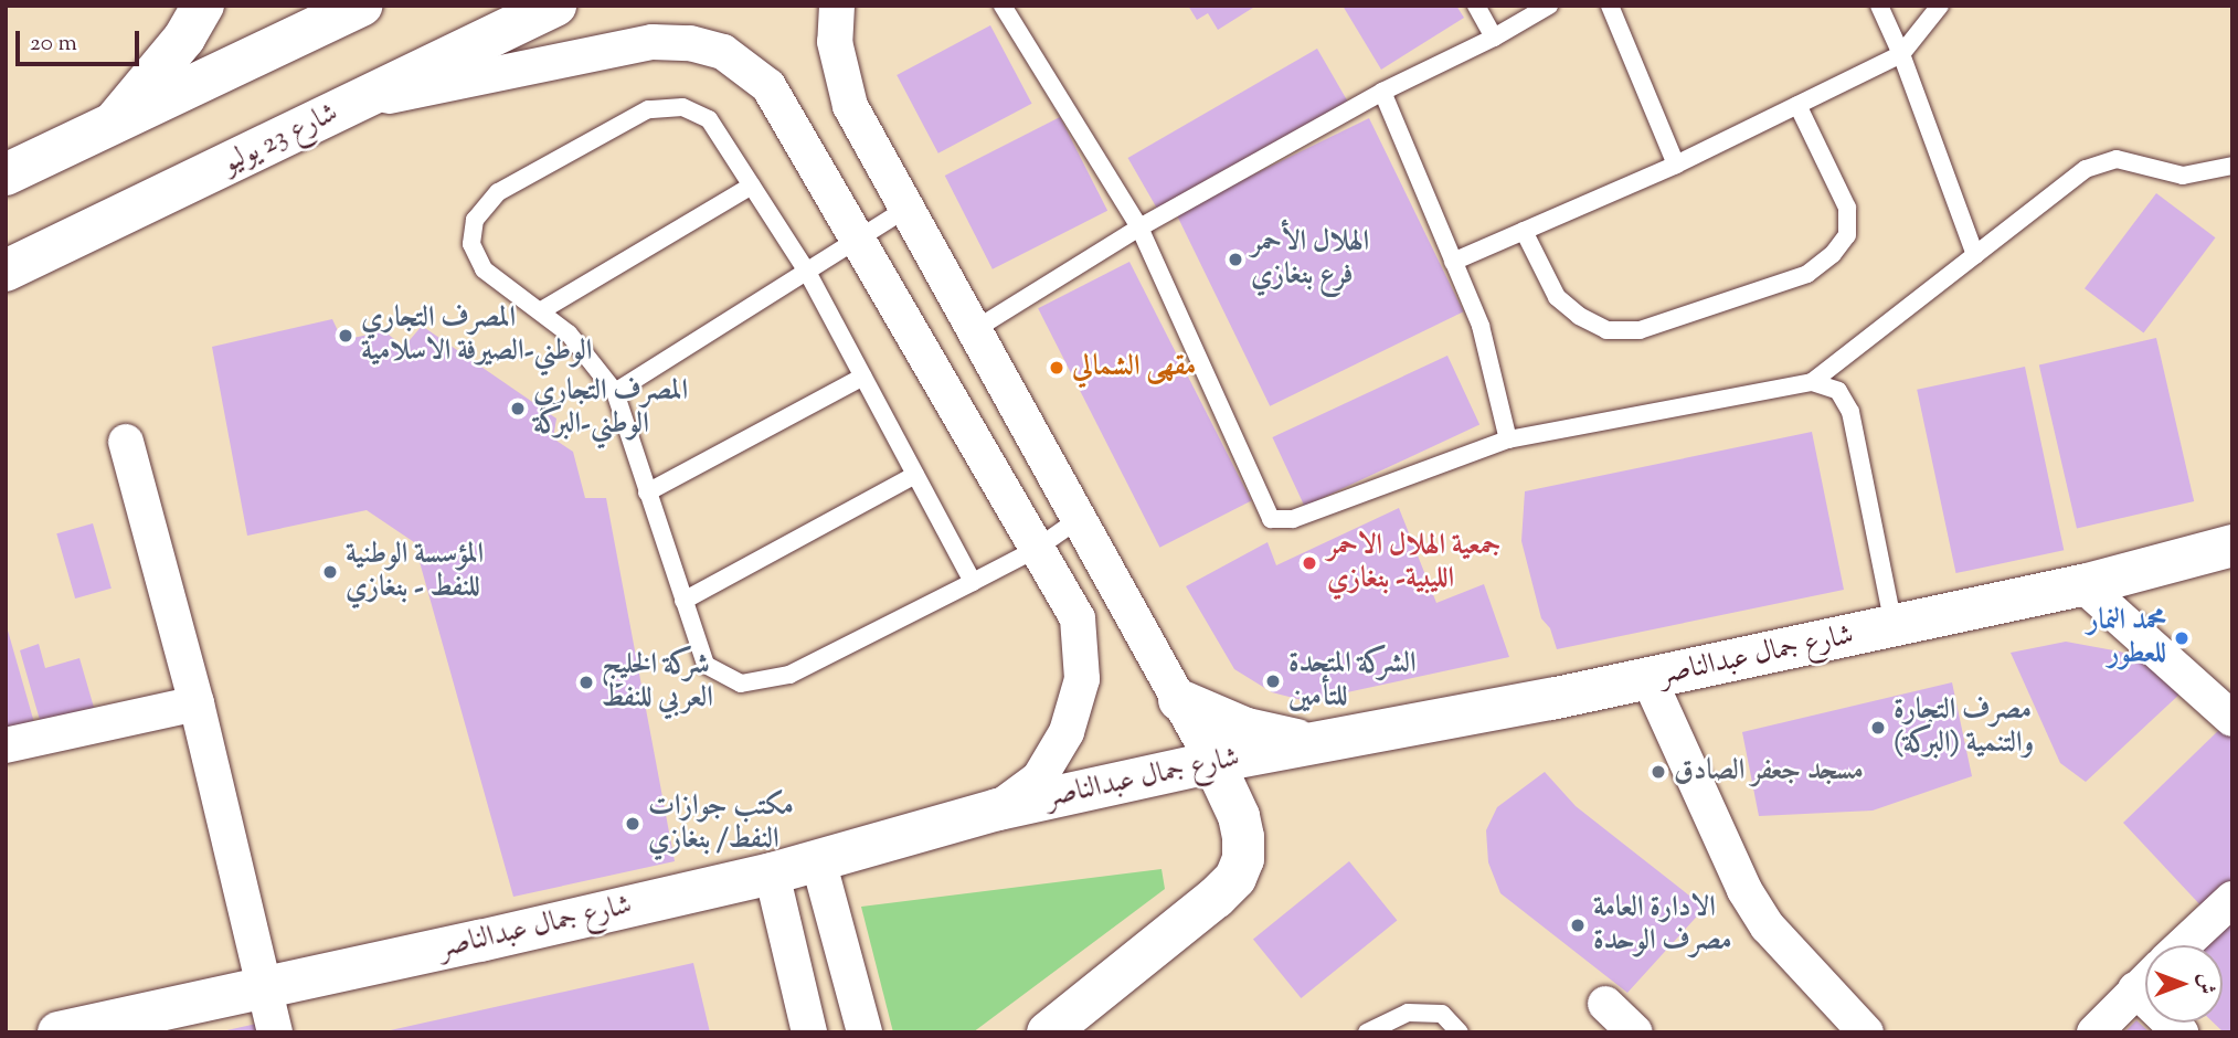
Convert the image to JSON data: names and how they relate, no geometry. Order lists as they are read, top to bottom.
{
  "streets": {
    "main road": ["شارع 23 يوليو", "شارع جمال عبدالناصر"]
  },
  "places": [
    "الهلال الأحمر فرع بنغازي",
    "المصرف التجاري الوطني-الصيرفة الاسلامية",
    "مقهى الشمالي",
    "المصرف التجاري الوطني-البركة",
    "جمعية الهلال الاحمر الليبية- بنغازي",
    "المؤسسة الوطنية للنفط - بنغازي",
    "محمد النمار للعطور",
    "الشركة المتحدة للتأمين",
    "شركة الخليج العربي للنفط",
    "مصرف التجارة والتنمية (البركة)",
    "مسجد جعفر الصادق",
    "مكتب جوازات النفط/ بنغازي",
    "الادارة العامة مصرف الوحدة"
  ],
  "scale_bar": "20 m",
  "north": "right"
}
